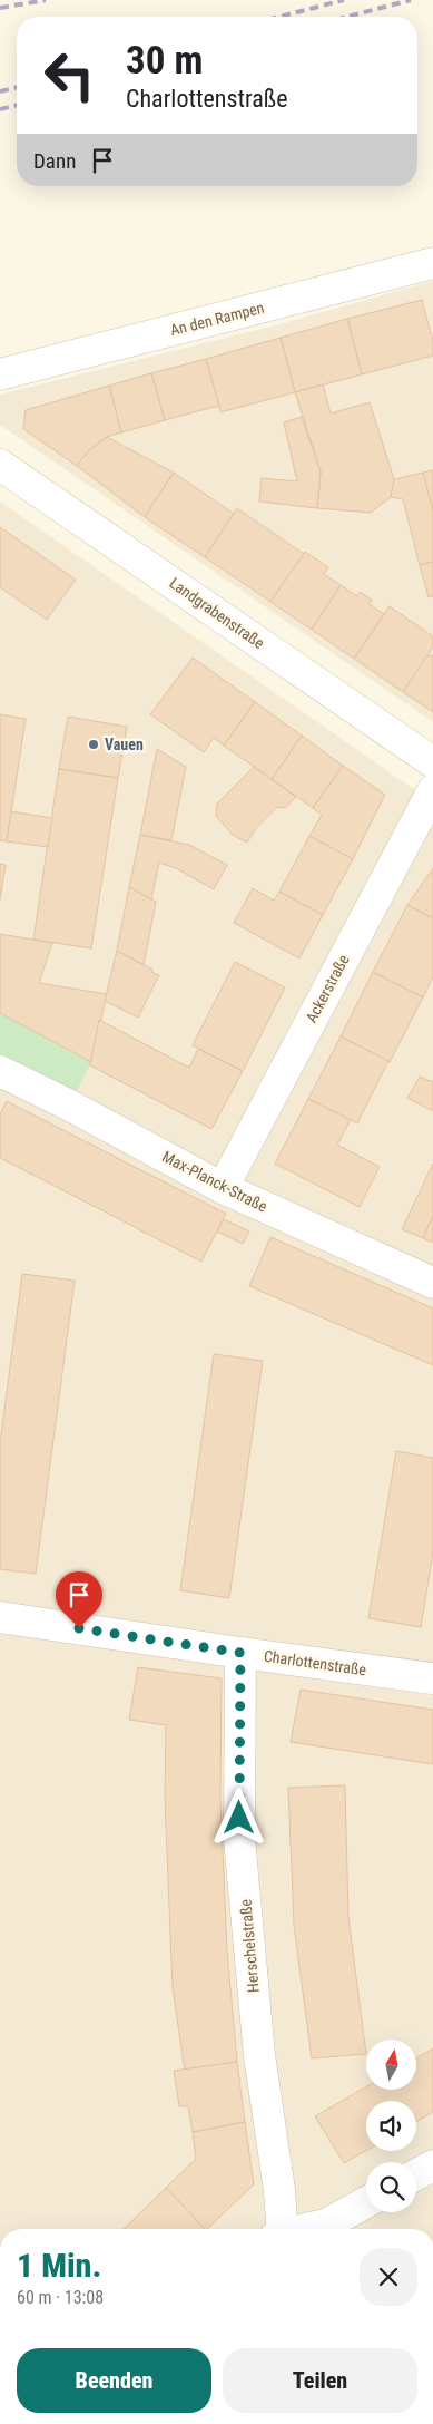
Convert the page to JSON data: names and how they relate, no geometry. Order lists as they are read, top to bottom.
{
  "streets": {
    "street": [
      "An den Rampen",
      "Landgrabenstraße",
      "Ackerstraße",
      "Max-Planck-Straße",
      "Charlottenstraße",
      "Herschelstraße"
    ]
  },
  "crossings": [
    ["Ackerstraße", "Max-Planck-Straße"],
    ["Charlottenstraße", "Herschelstraße"]
  ],
  "places": ["Vauen"],
  "north": "top",
  "page": {
    "turn": ["30 m", "Charlottenstraße"],
    "then": "Dann",
    "heading": ["1 Min.", "60 m · 13:08"],
    "buttons": ["Beenden", "Teilen"]
  }
}
